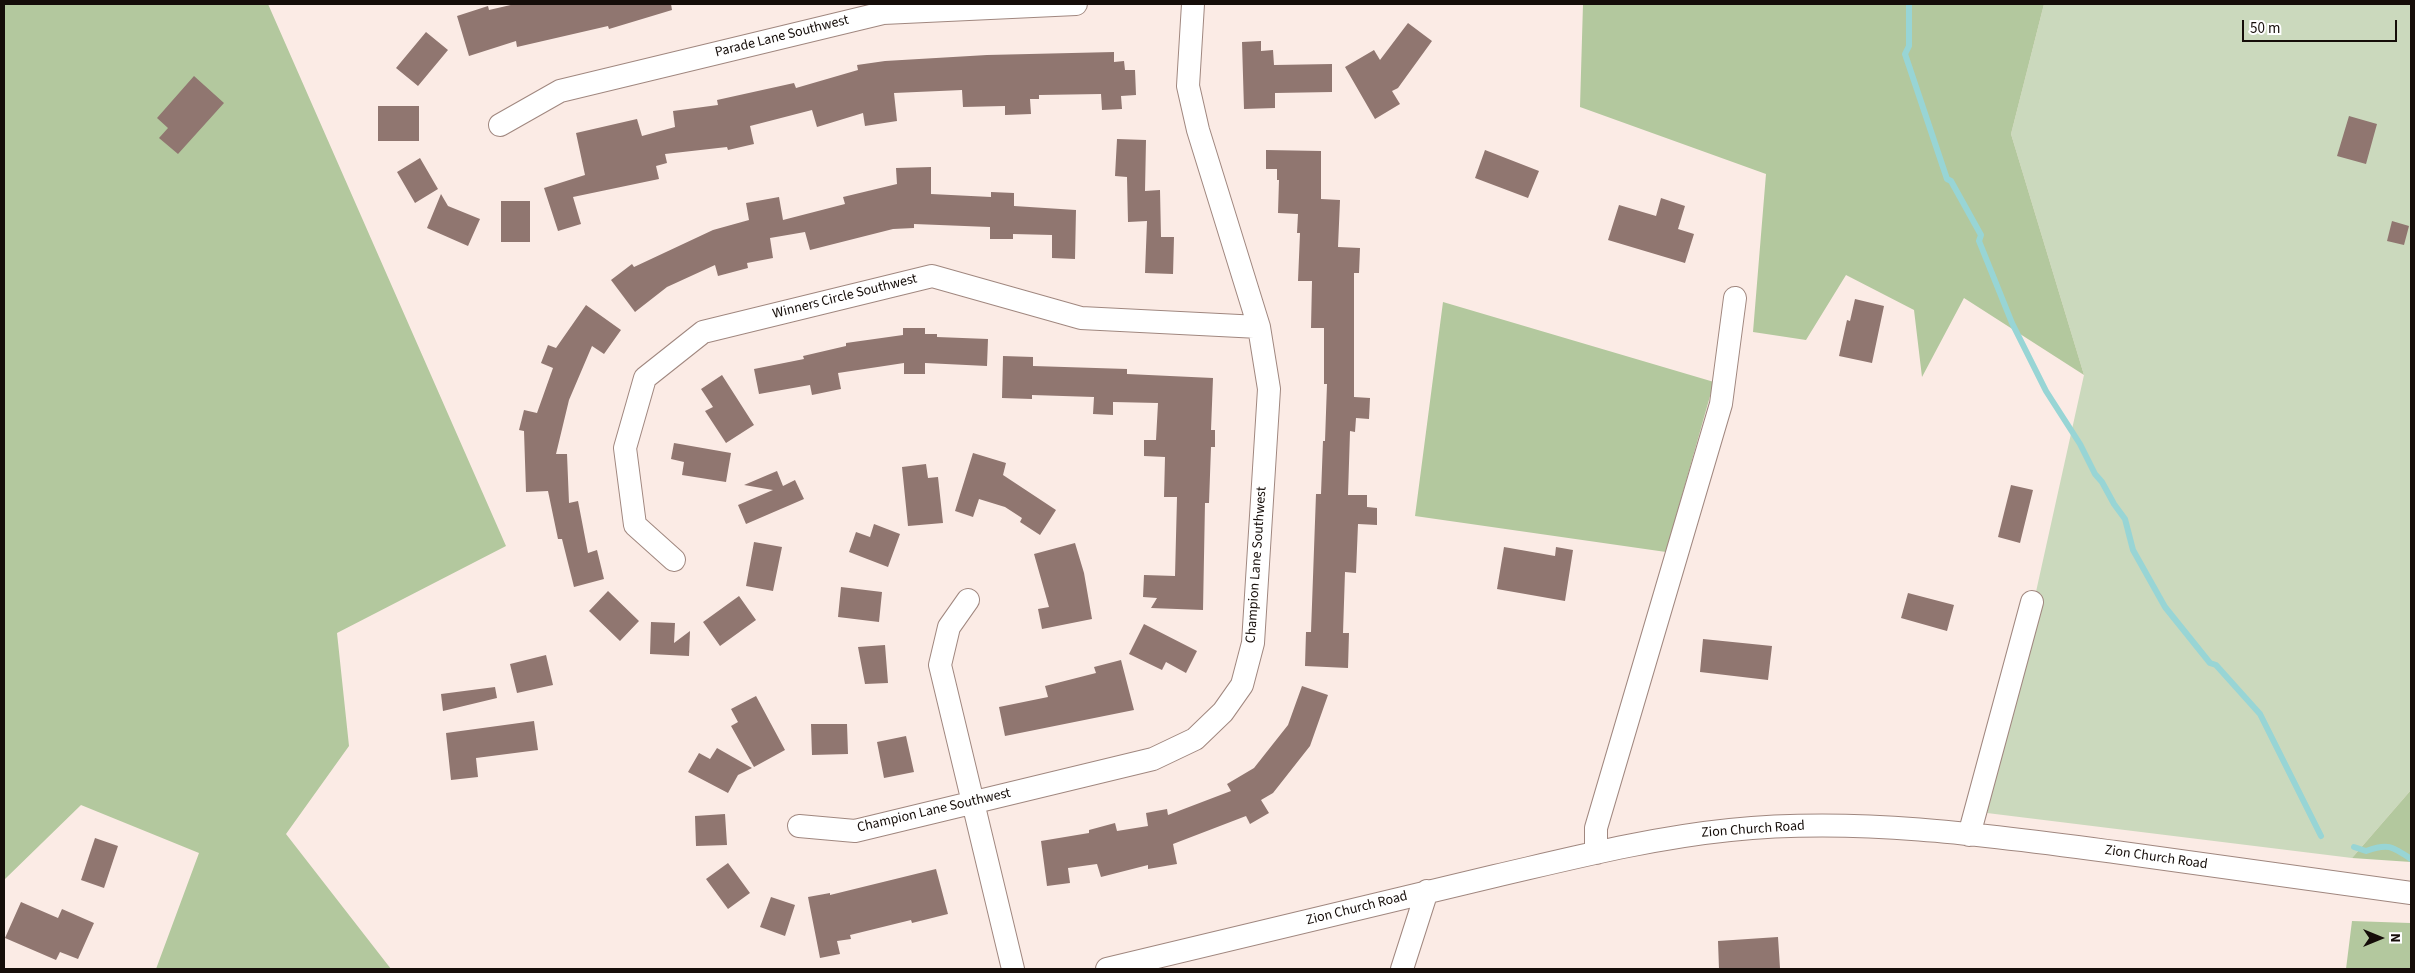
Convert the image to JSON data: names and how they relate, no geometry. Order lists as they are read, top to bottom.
{
  "streets": {
    "street": [
      "Parade Lane Southwest",
      "Winners Circle Southwest",
      "Champion Lane Southwest",
      "Zion Church Road"
    ]
  },
  "crossings": [
    ["Winners Circle Southwest", "Champion Lane Southwest"]
  ],
  "scale_bar": "50 m",
  "north": "right"
}
